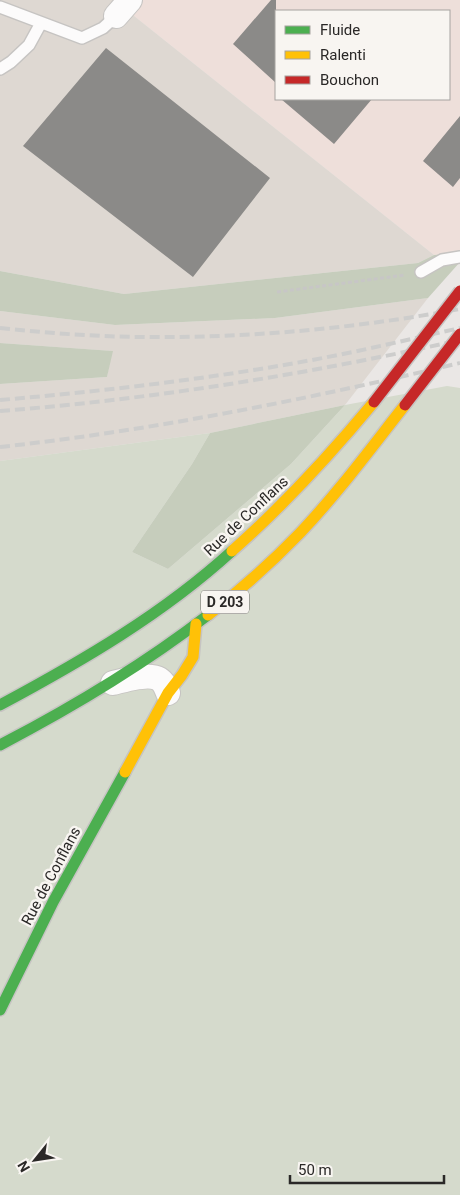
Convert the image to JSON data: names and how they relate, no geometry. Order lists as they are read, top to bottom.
{
  "streets": {
    "main road": ["Rue de Conflans", "D 203"]
  },
  "crossings": [
    ["Rue de Conflans", "D 203"]
  ],
  "legend": ["Fluide", "Ralenti", "Bouchon"],
  "scale_bar": "50 m",
  "north": "bottom left"
}
